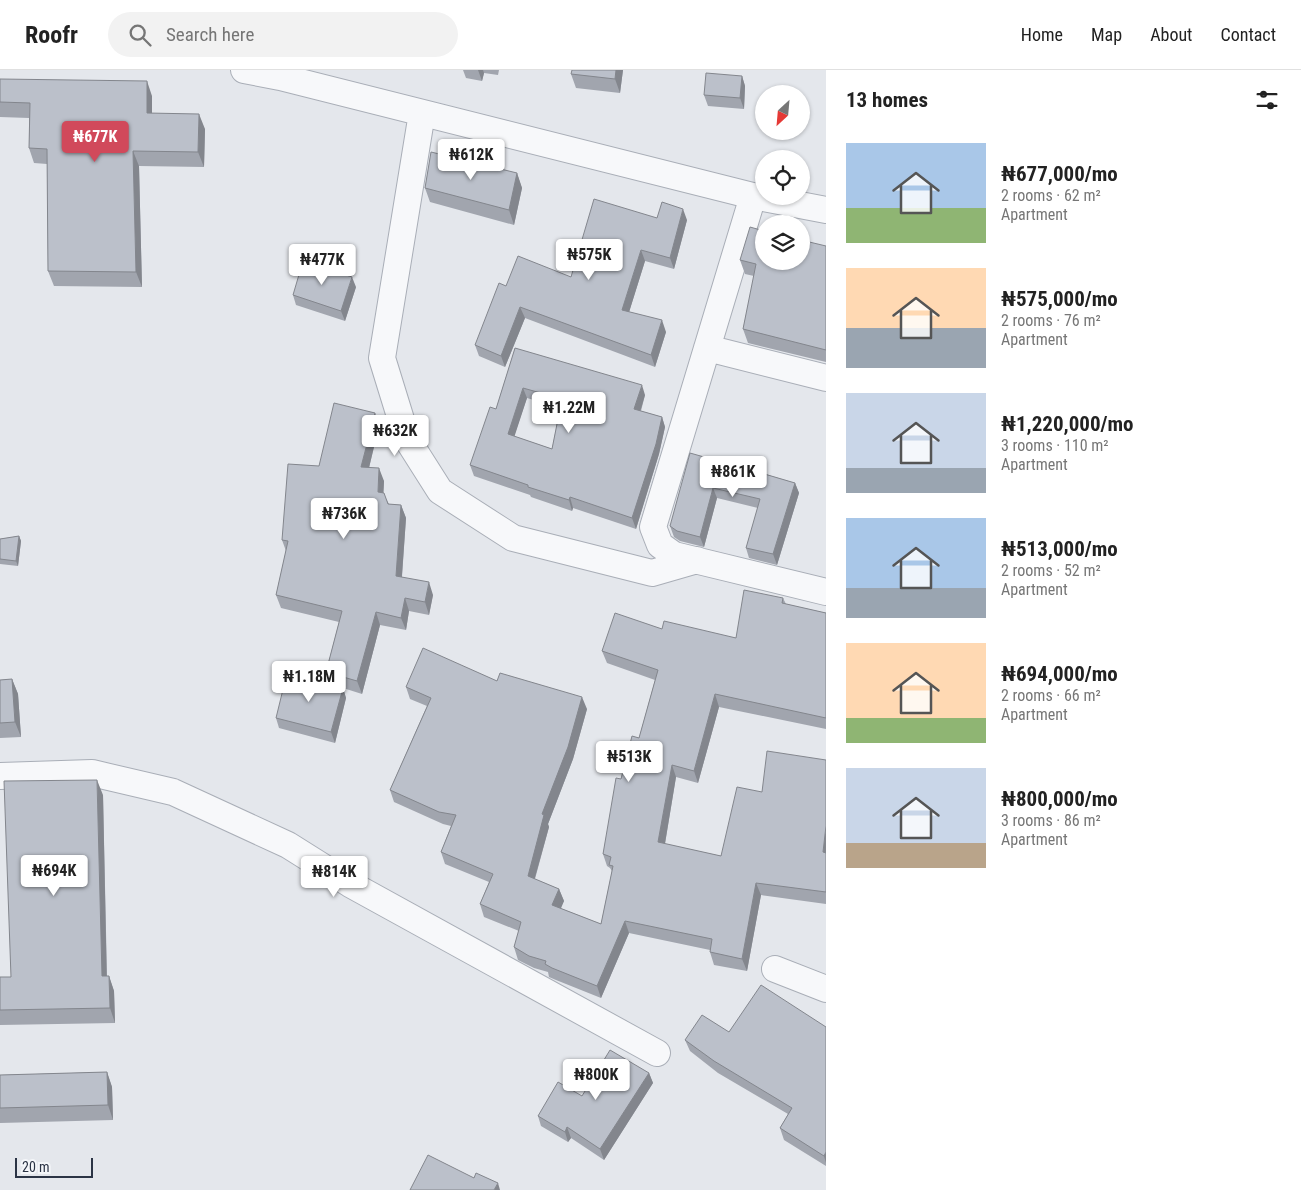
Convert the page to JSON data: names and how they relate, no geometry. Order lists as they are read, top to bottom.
{
  "scale_bar": "20 m",
  "north": "bottom left",
  "page": {
    "header": "Roofr",
    "search": "Search here",
    "nav": [
      "Home",
      "Map",
      "About",
      "Contact"
    ],
    "heading": "13 homes",
    "price": [
      "₦677K",
      "₦612K",
      "₦575K",
      "₦477K",
      "₦1.22M",
      "₦632K",
      "₦861K",
      "₦736K",
      "₦1.18M",
      "₦513K",
      "₦694K",
      "₦814K",
      "₦800K"
    ],
    "list": [
      {
        "name": "₦677,000/mo",
        "note": "2 rooms · 62 m² · Apartment"
      },
      {
        "name": "₦575,000/mo",
        "note": "2 rooms · 76 m² · Apartment"
      },
      {
        "name": "₦1,220,000/mo",
        "note": "3 rooms · 110 m² · Apartment"
      },
      {
        "name": "₦513,000/mo",
        "note": "2 rooms · 52 m² · Apartment"
      },
      {
        "name": "₦694,000/mo",
        "note": "2 rooms · 66 m² · Apartment"
      },
      {
        "name": "₦800,000/mo",
        "note": "3 rooms · 86 m² · Apartment"
      }
    ],
    "scale": "20 m"
  }
}
